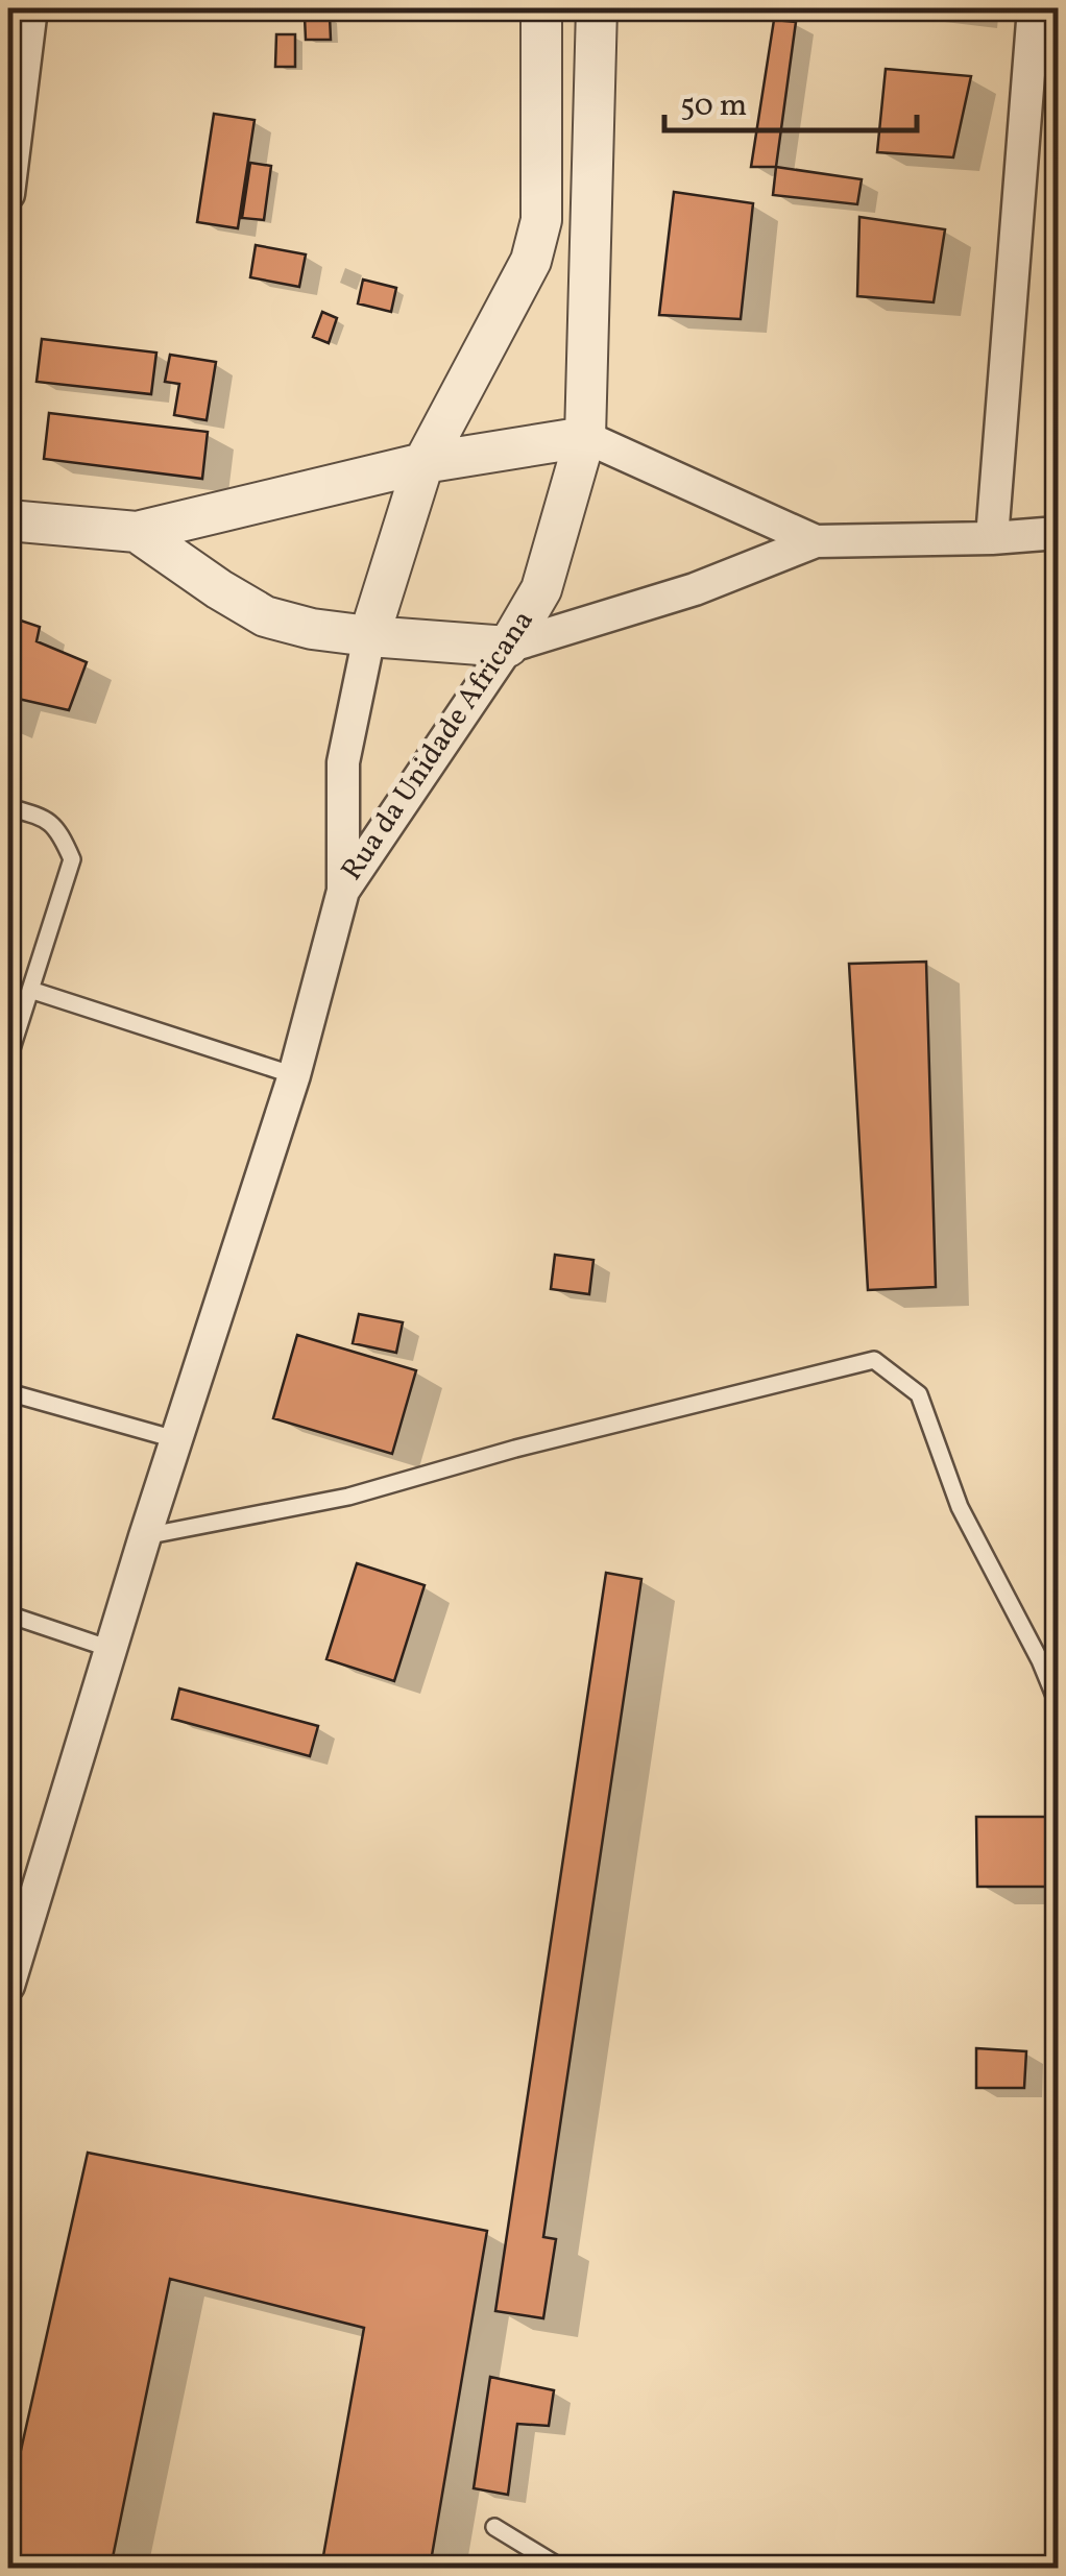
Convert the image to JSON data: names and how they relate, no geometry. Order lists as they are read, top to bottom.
{
  "streets": {
    "street": ["Rua da Unidade Africana"]
  },
  "scale_bar": "50 m"
}
